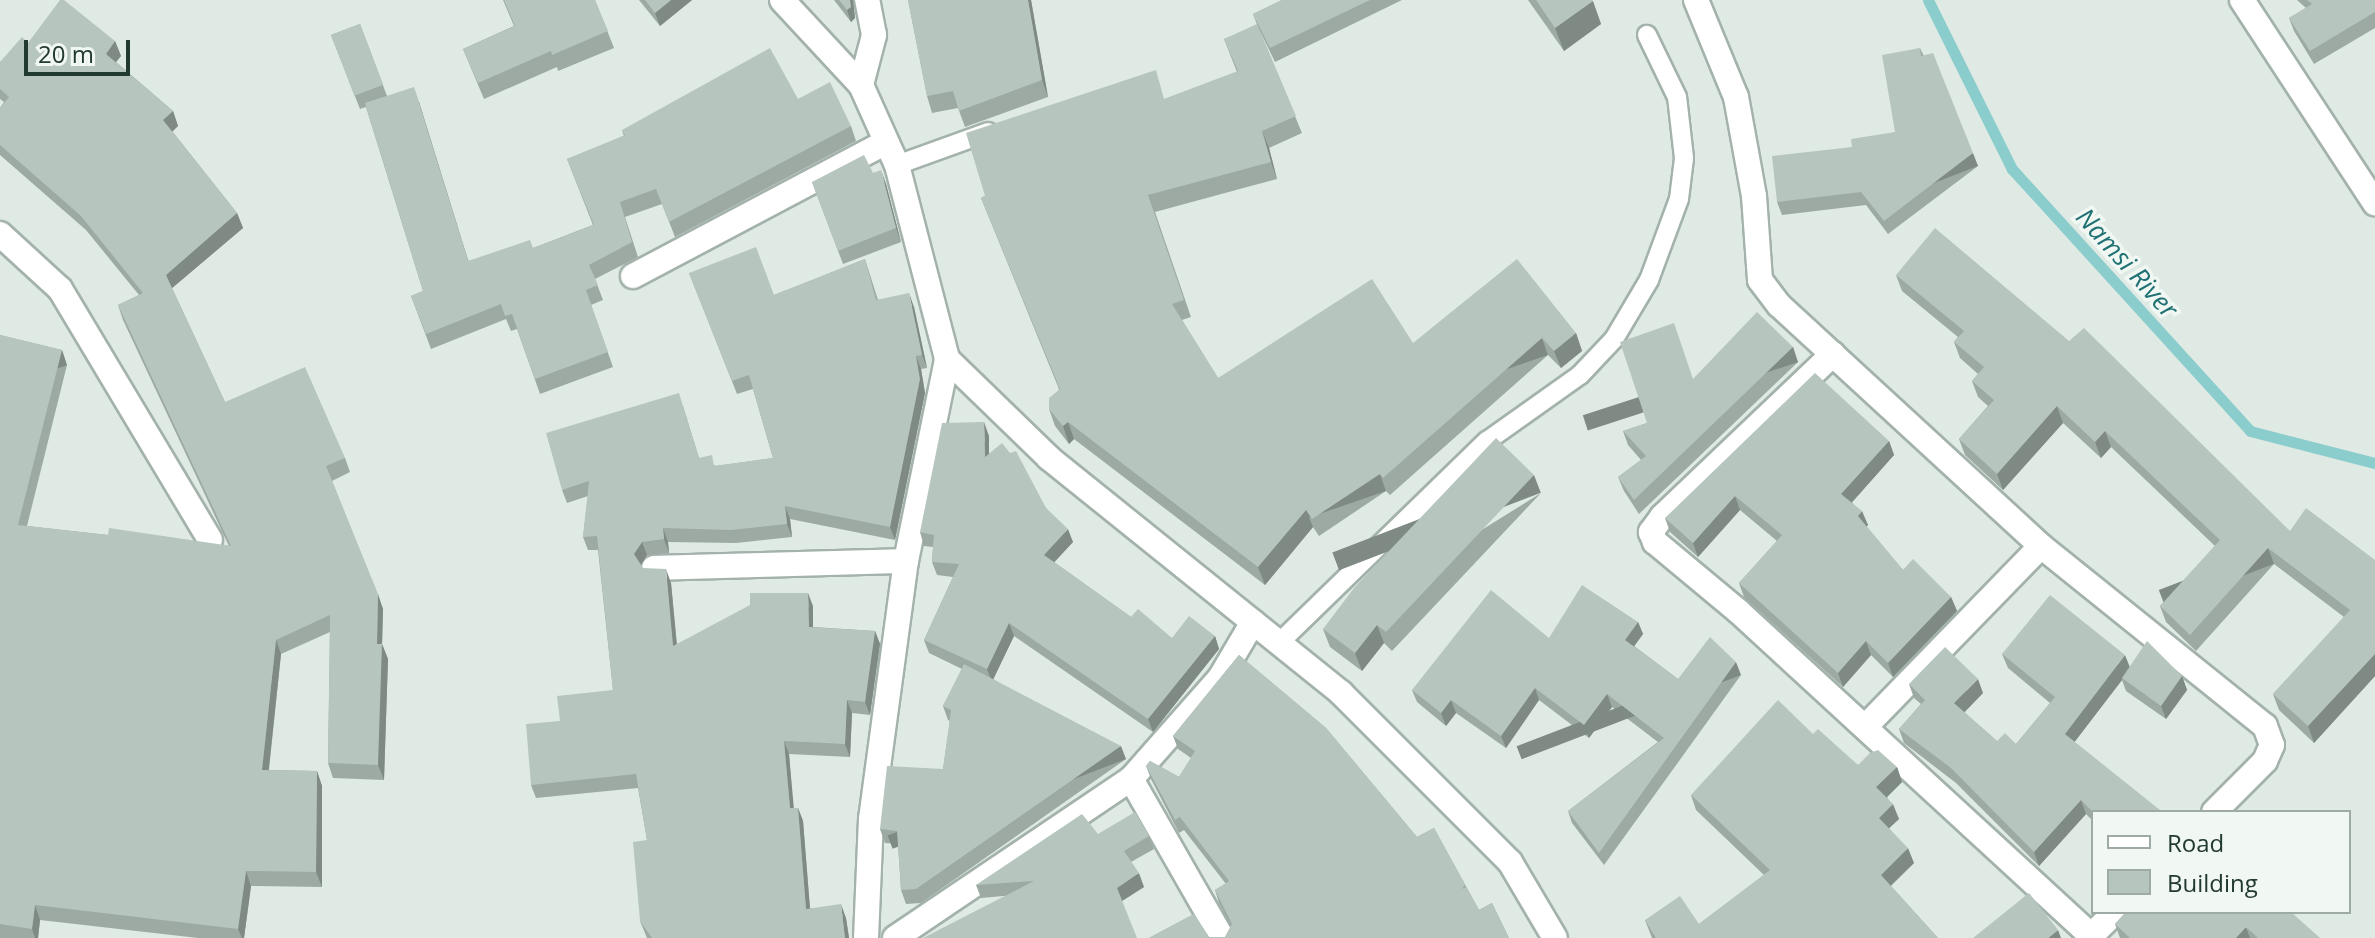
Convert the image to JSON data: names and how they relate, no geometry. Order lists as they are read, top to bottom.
{
  "water": ["Namsi River"],
  "legend": ["Road", "Building"],
  "scale_bar": "20 m"
}
